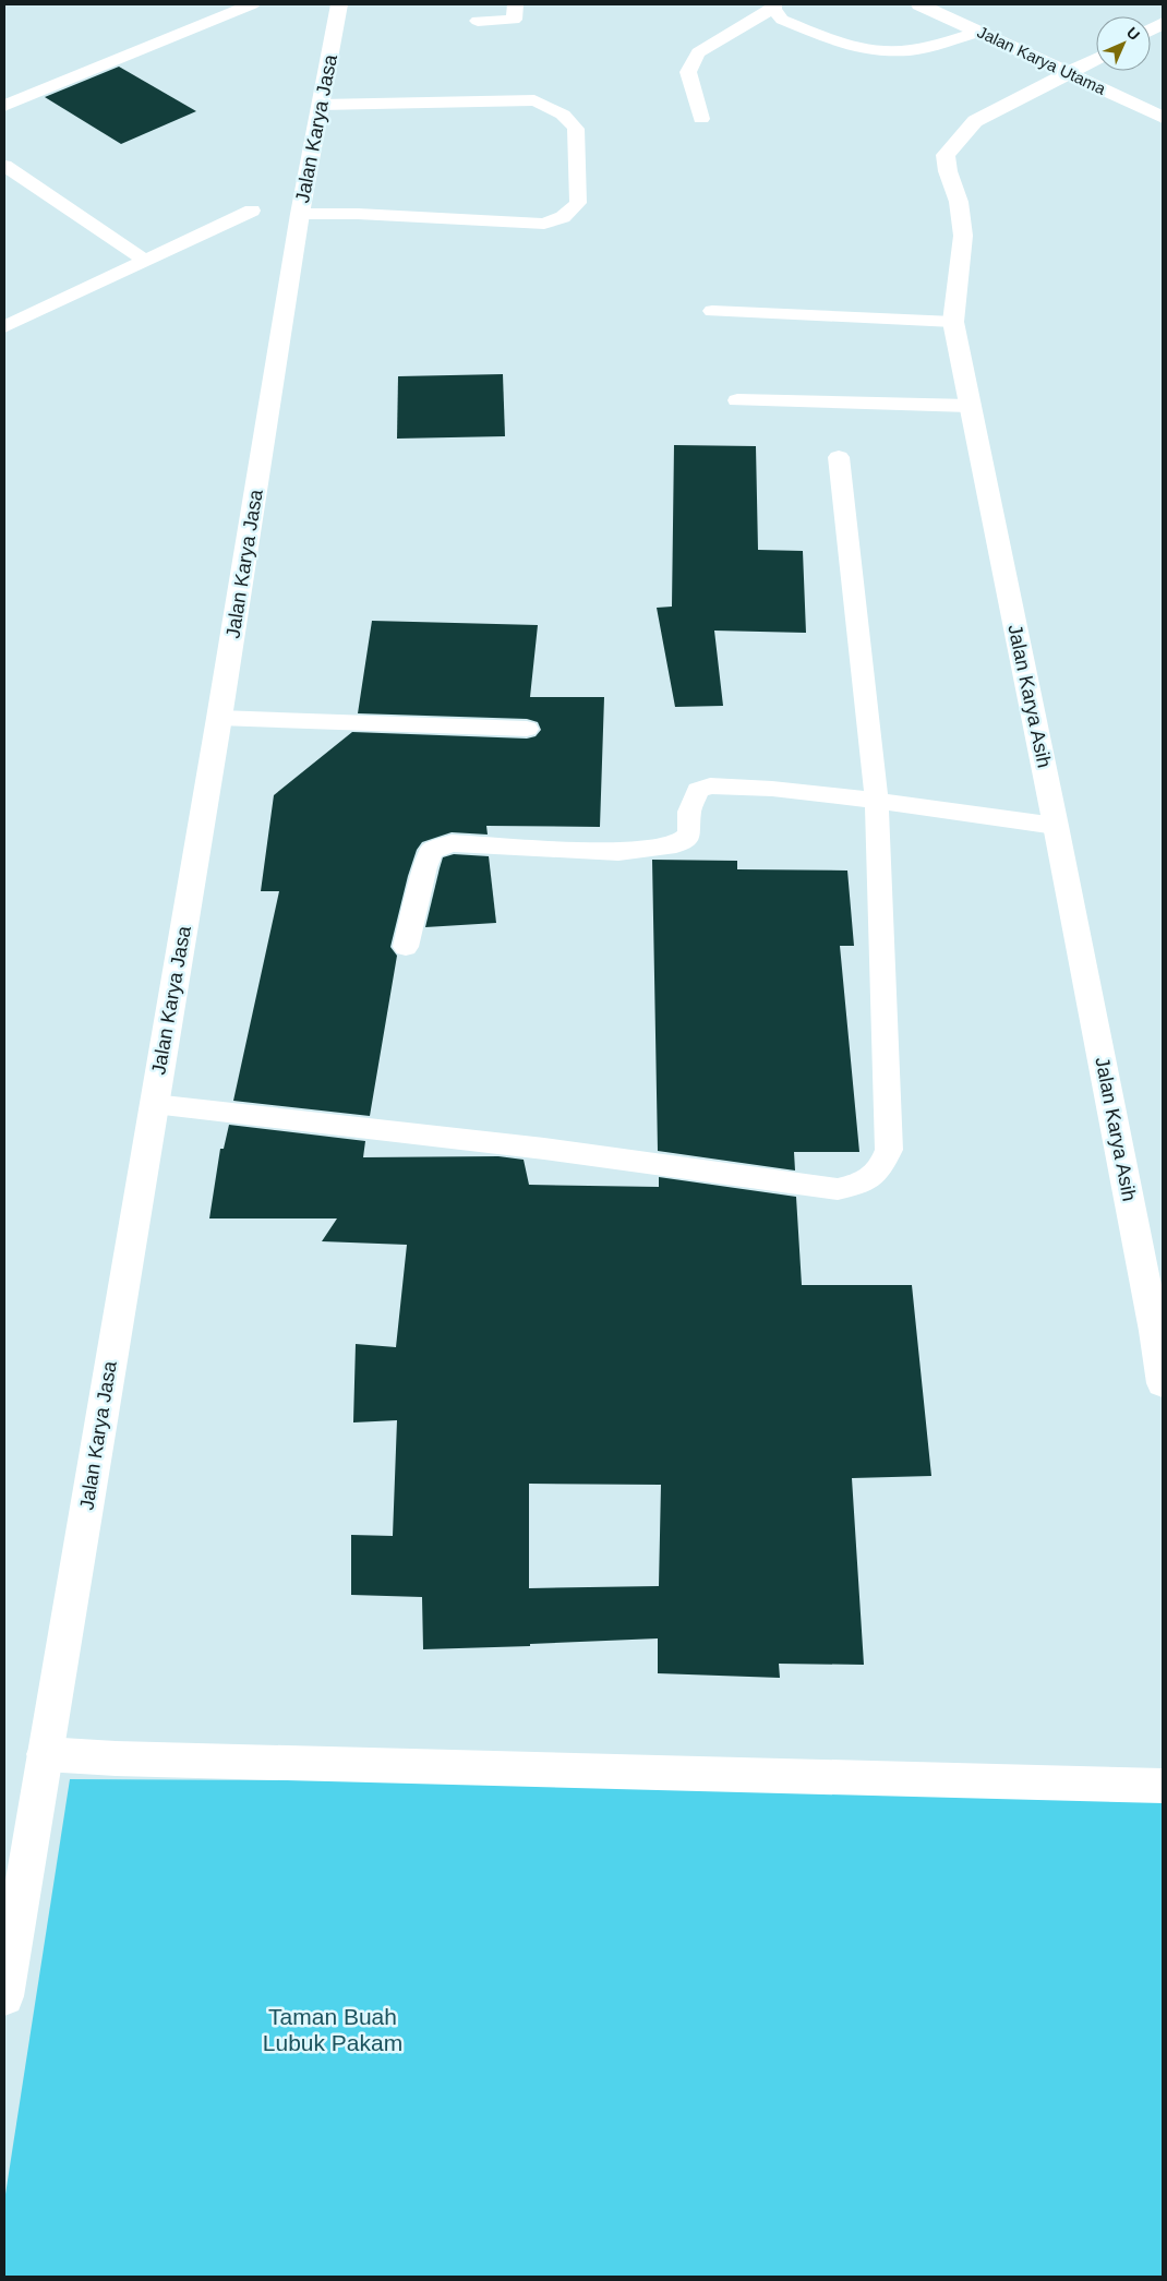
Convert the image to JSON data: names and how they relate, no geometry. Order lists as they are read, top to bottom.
{
  "streets": {
    "street": ["Jalan Karya Utama", "Jalan Karya Jasa", "Jalan Karya Asih"]
  },
  "crossings": [
    ["Jalan Karya Utama", "Jalan Karya Asih"]
  ],
  "parks": ["Taman Buah Lubuk Pakam"],
  "north": "top right"
}
